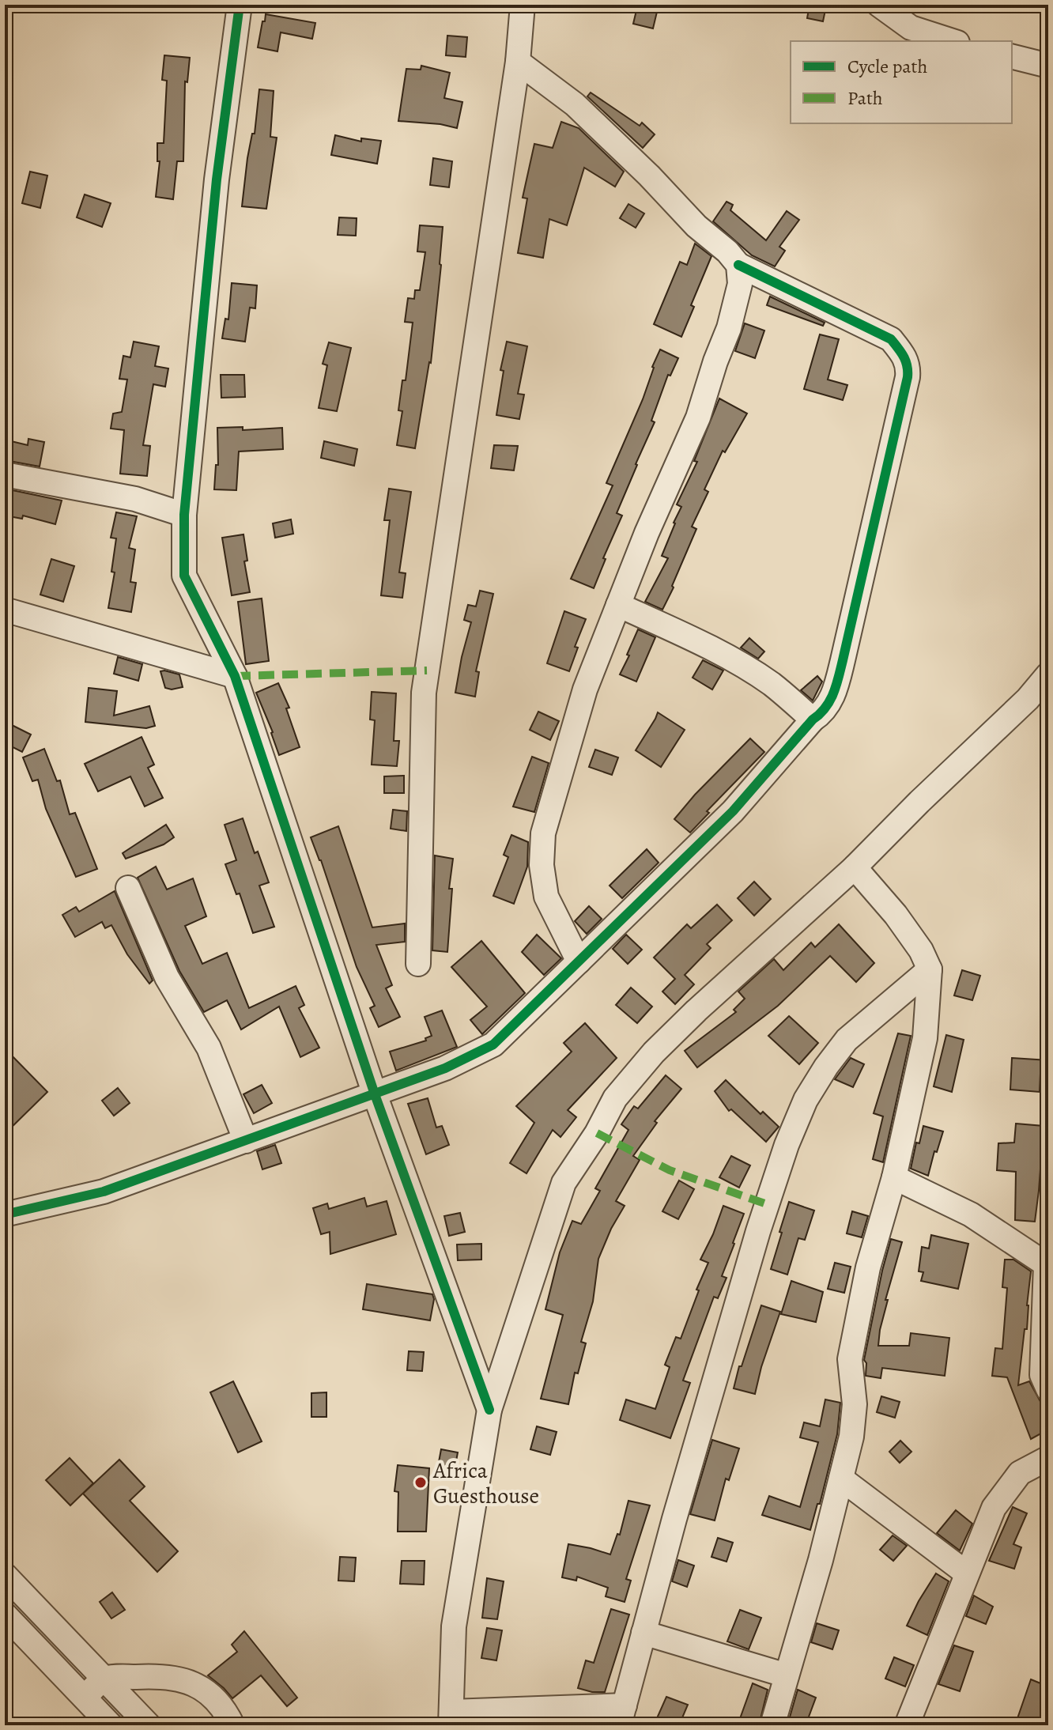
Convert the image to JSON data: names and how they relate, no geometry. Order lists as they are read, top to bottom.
{
  "places": ["Africa Guesthouse"],
  "legend": ["Cycle path", "Path"]
}
